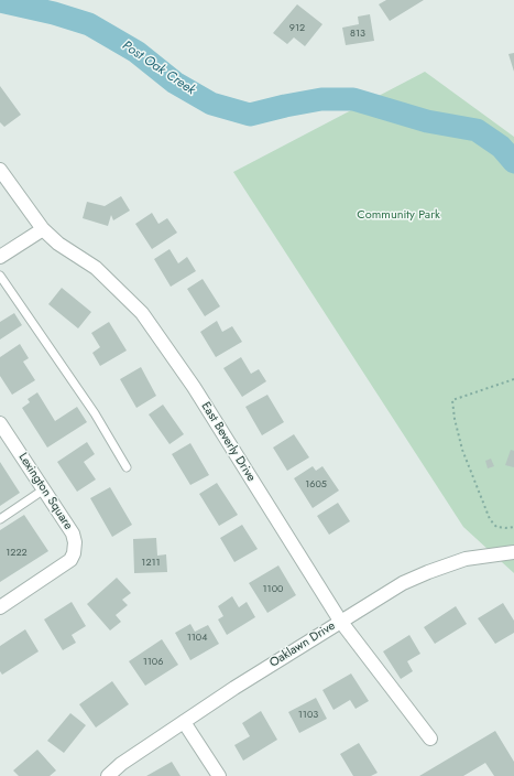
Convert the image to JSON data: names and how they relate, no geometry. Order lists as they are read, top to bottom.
{
  "streets": {
    "street": ["East Beverly Drive", "Lexington Square", "Oaklawn Drive"]
  },
  "crossings": [
    ["East Beverly Drive", "Oaklawn Drive"]
  ],
  "water": ["Post Oak Creek"],
  "parks": ["Community Park"],
  "house_numbers": [
    "912",
    "813",
    "1605",
    "1222",
    "1211",
    "1100",
    "1104",
    "1106",
    "1103"
  ]
}
